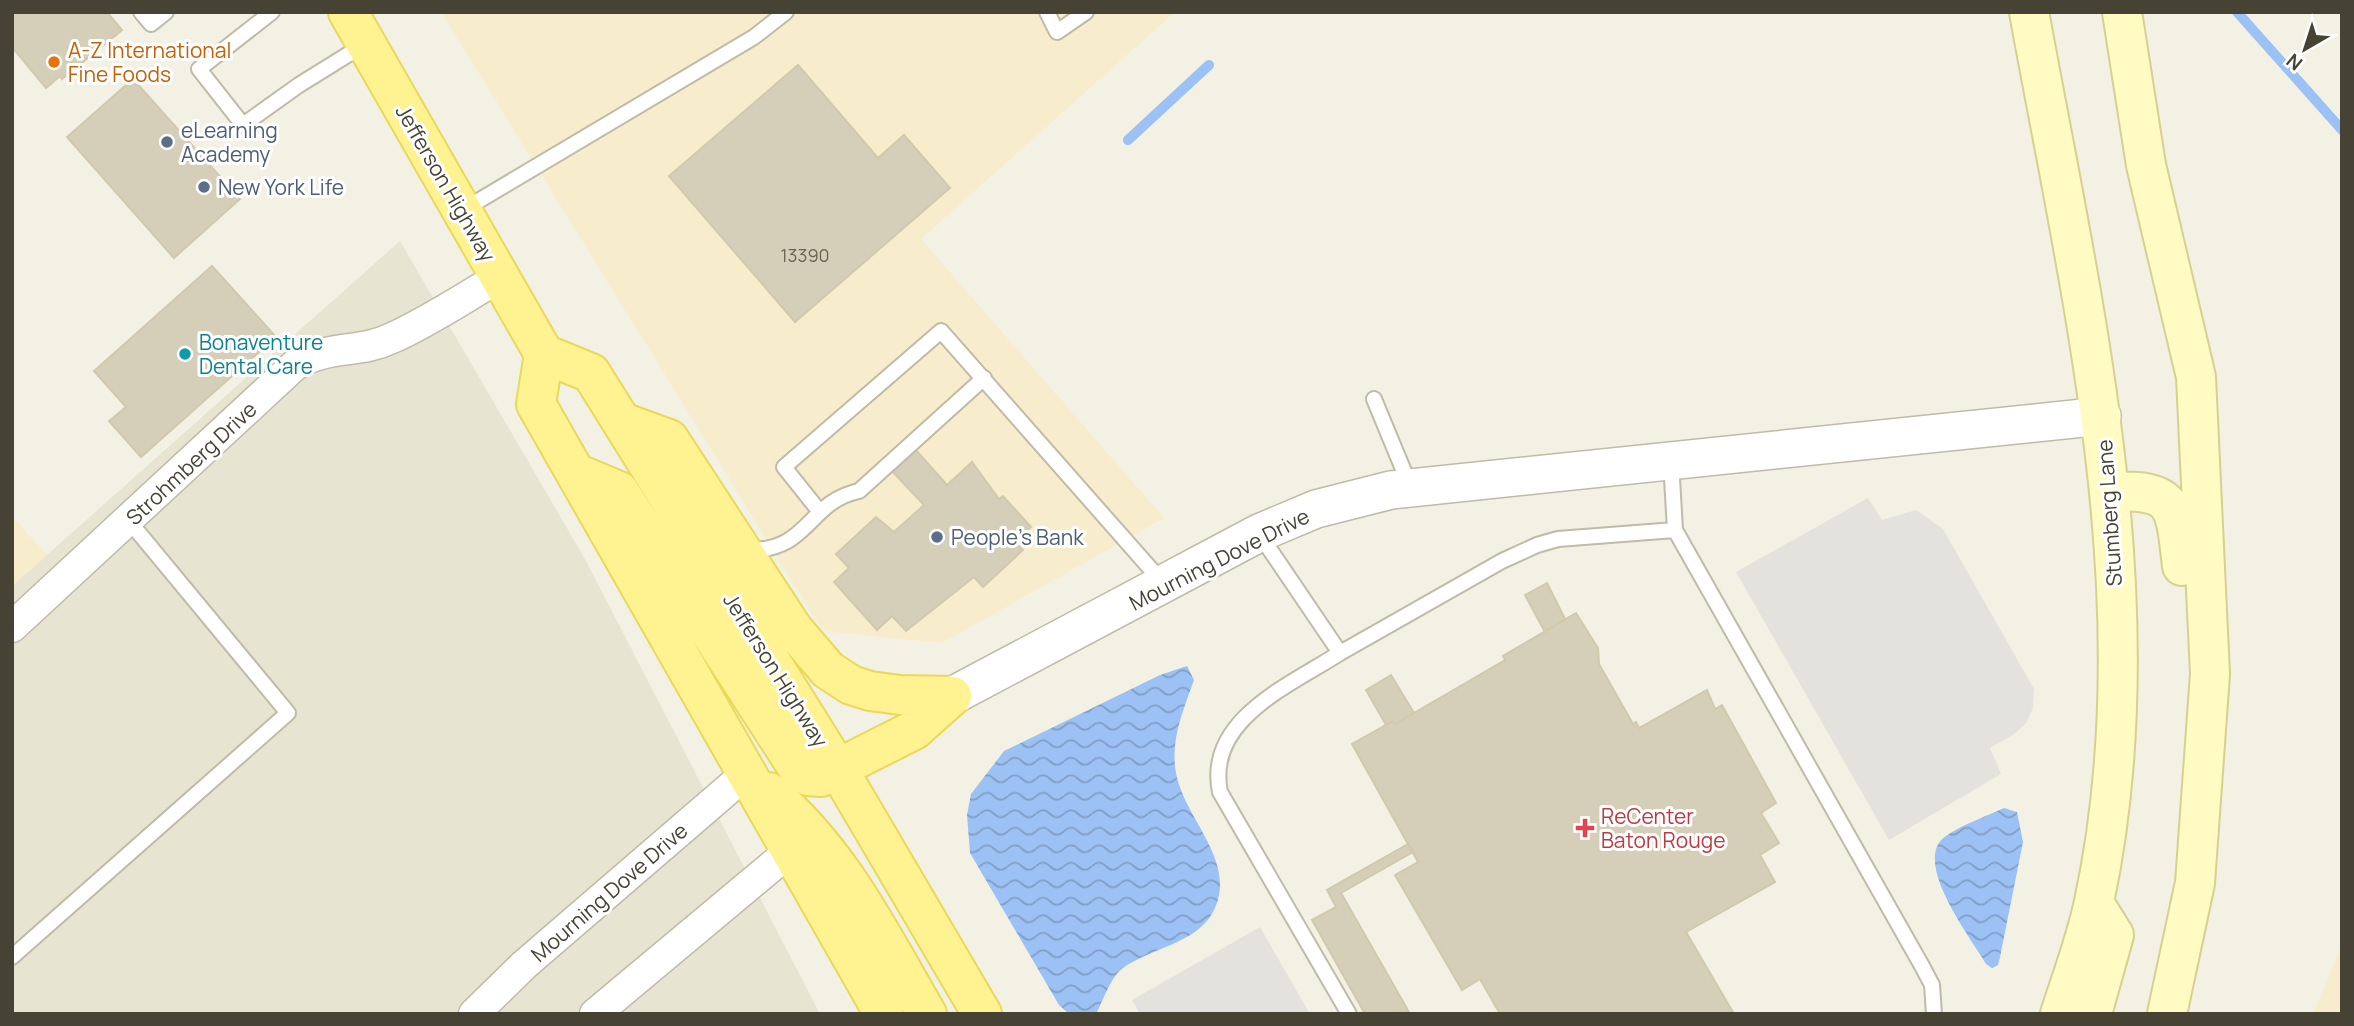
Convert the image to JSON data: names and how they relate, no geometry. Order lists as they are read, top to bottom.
{
  "streets": {
    "main road": ["Jefferson Highway", "Stumberg Lane"],
    "street": ["Strohmberg Drive", "Mourning Dove Drive"]
  },
  "crossings": [
    ["Jefferson Highway", "Strohmberg Drive"],
    ["Stumberg Lane", "Mourning Dove Drive"]
  ],
  "places": {
    "other": [
      "A-Z International Fine Foods",
      "eLearning Academy",
      "New York Life",
      "Bonaventure Dental Care",
      "People's Bank"
    ],
    "health": ["ReCenter Baton Rouge"]
  },
  "house_numbers": ["13390"],
  "north": "bottom left"
}
